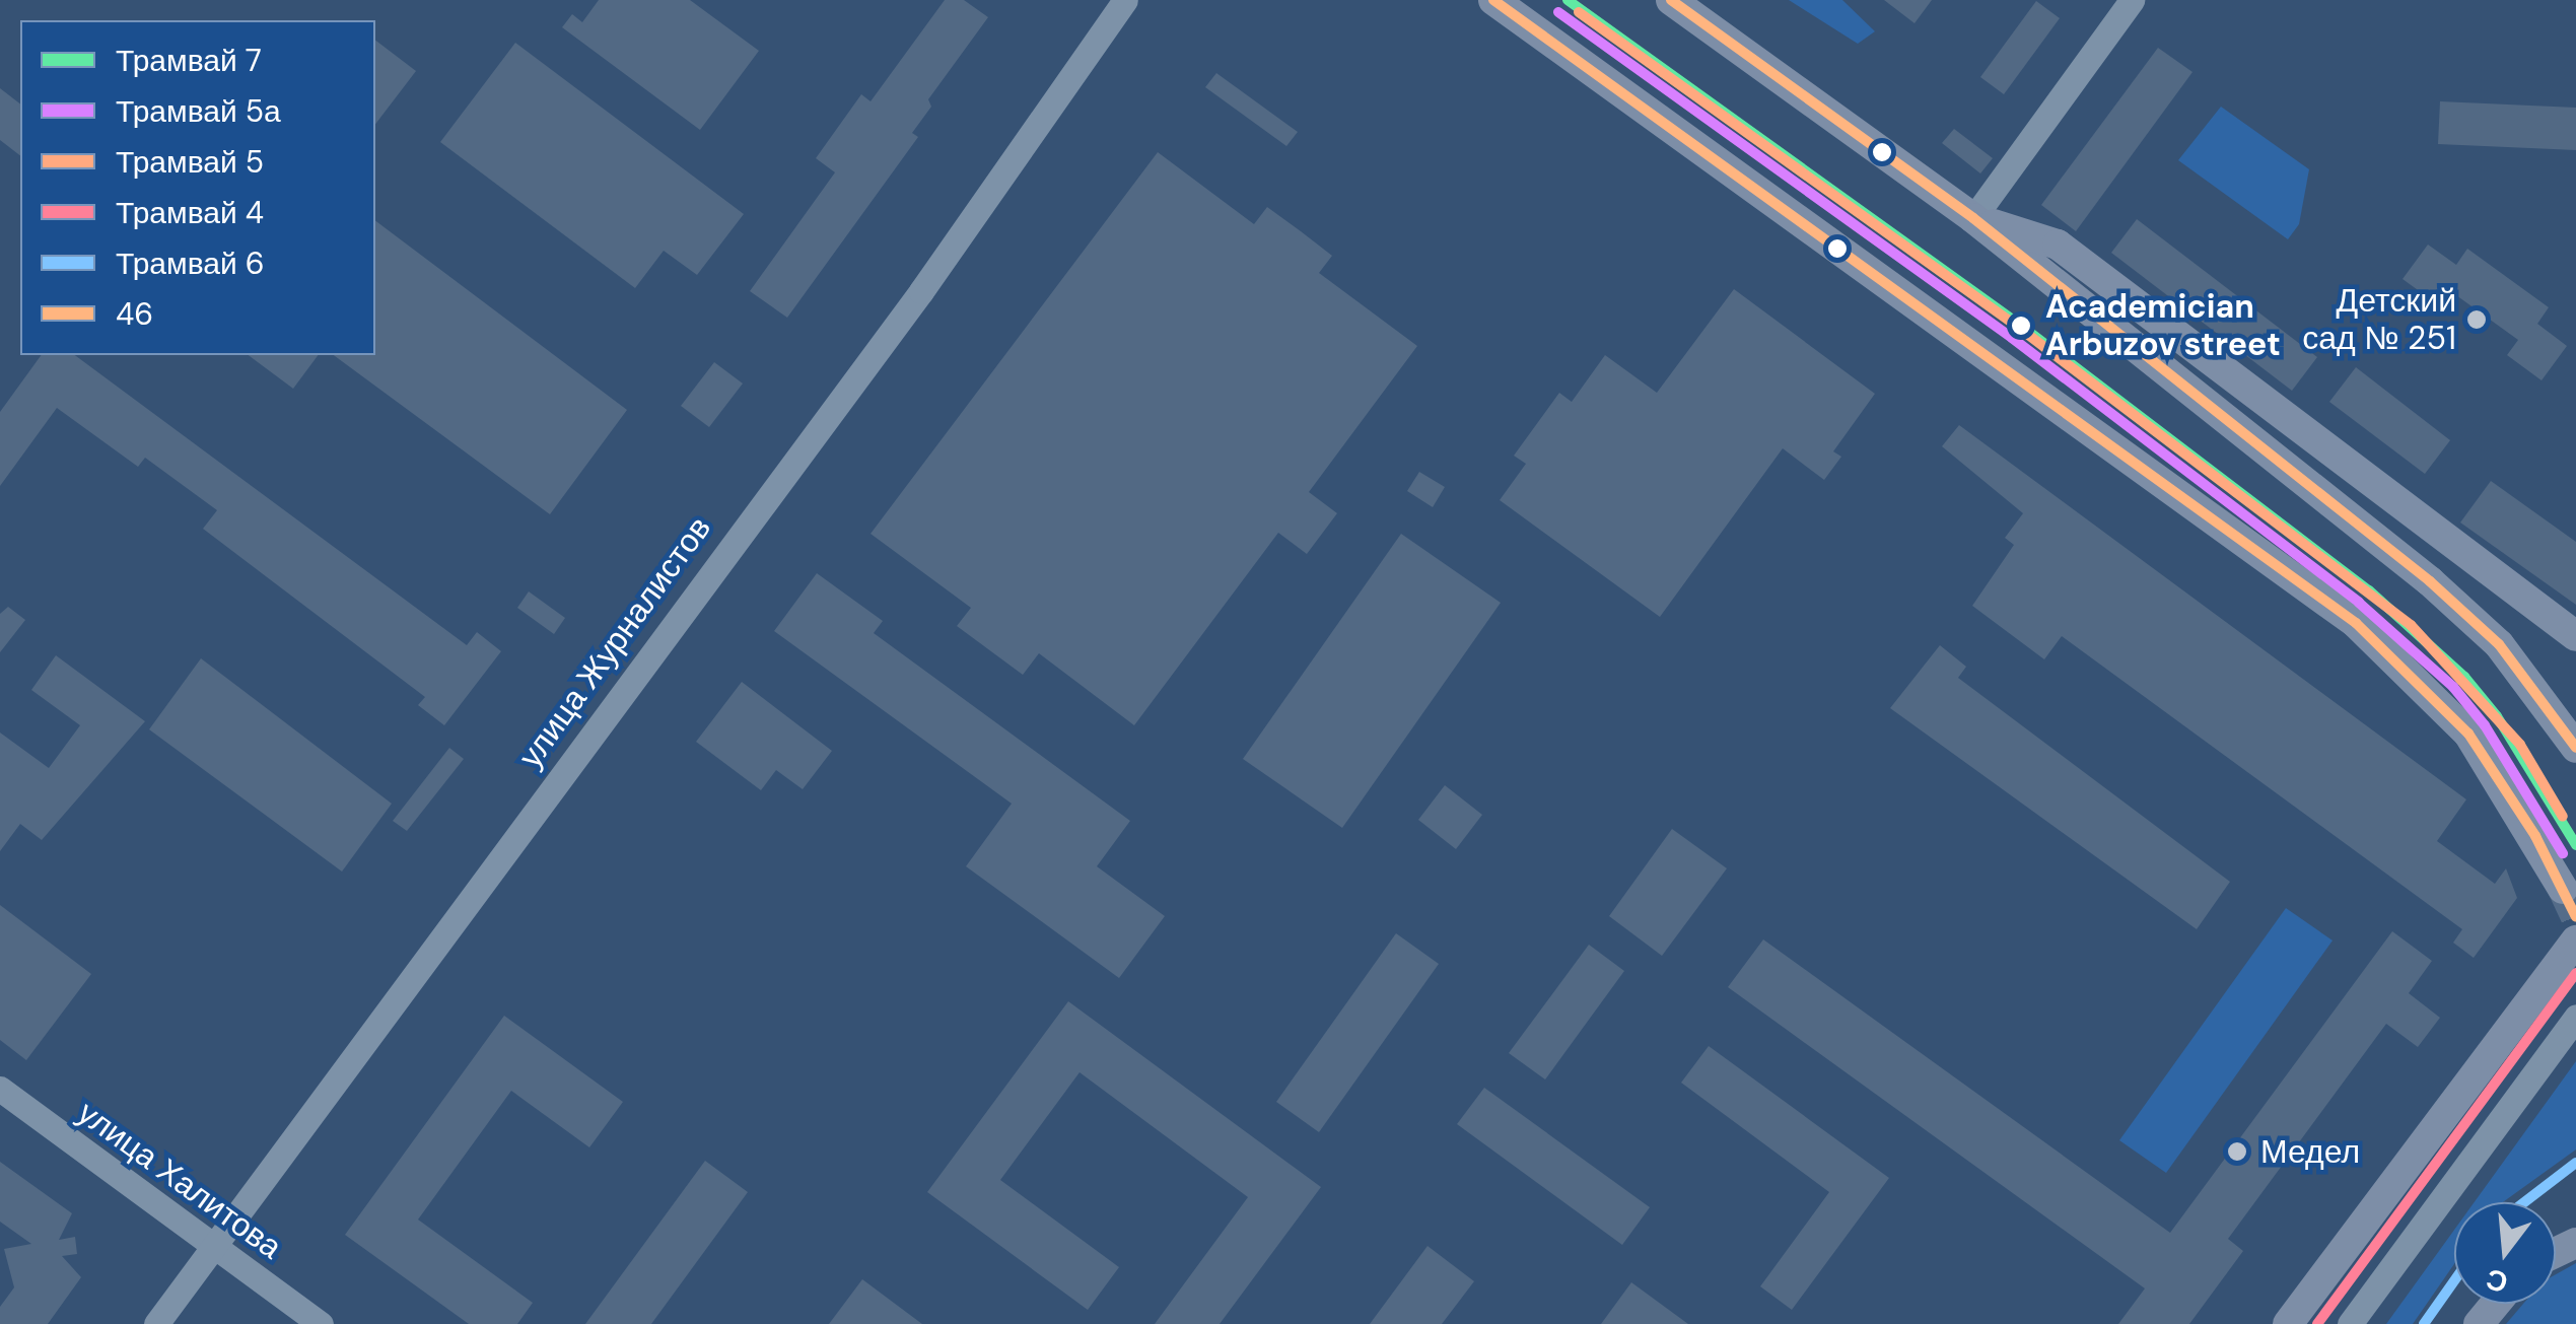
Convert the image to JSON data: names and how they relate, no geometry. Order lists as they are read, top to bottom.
{
  "streets": {
    "street": ["улица Журналистов", "улица Халитова"]
  },
  "crossings": [
    ["улица Журналистов", "улица Халитова"]
  ],
  "places": ["Детский сад № 251", "Academician Arbuzov street", "Медел"],
  "lines": [
    "tram line 7",
    "transit line 46",
    "tram line 5а",
    "tram line 5",
    "tram line 4",
    "tram line 6"
  ],
  "legend": [
    "Трамвай 7",
    "Трамвай 5а",
    "Трамвай 5",
    "Трамвай 4",
    "Трамвай 6",
    "46"
  ],
  "north": "bottom"
}
